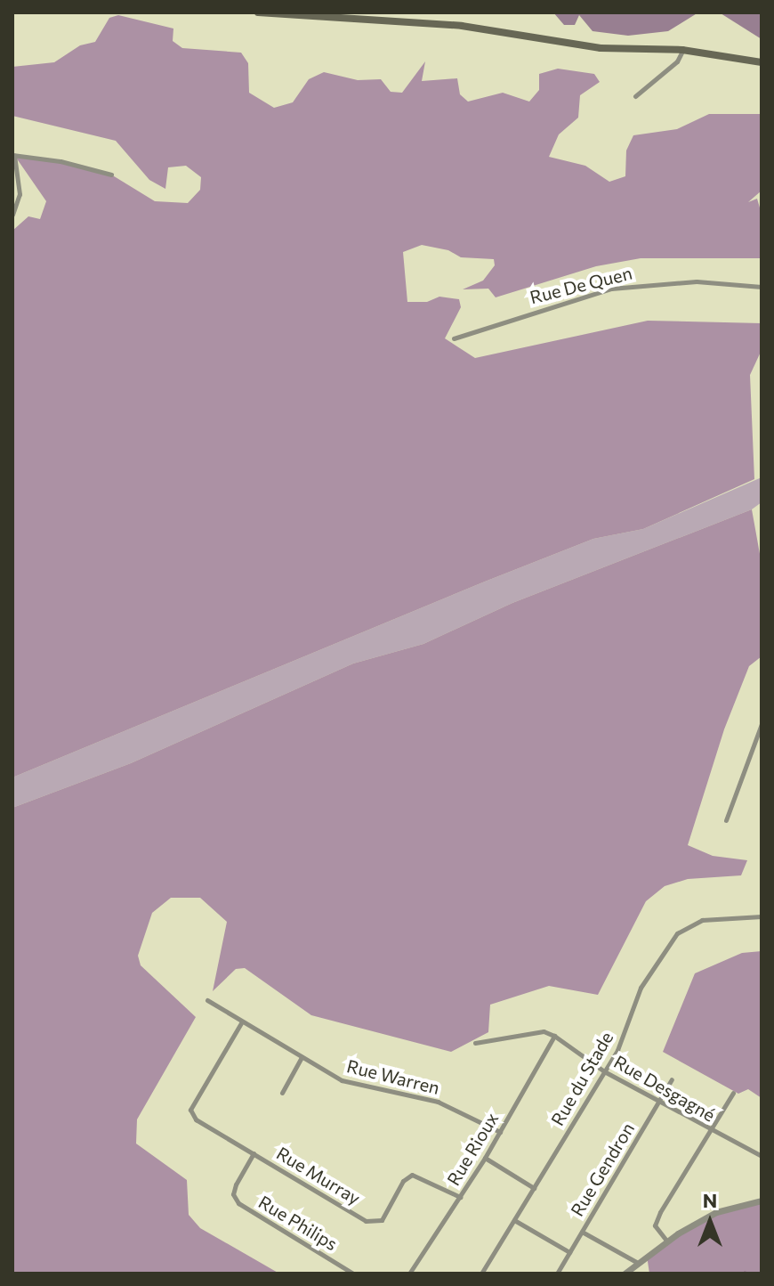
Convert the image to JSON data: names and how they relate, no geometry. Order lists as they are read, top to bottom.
{
  "streets": {
    "street": [
      "Rue De Quen",
      "Rue Warren",
      "Rue du Stade",
      "Rue Desgagné",
      "Rue Rioux",
      "Rue Gendron",
      "Rue Murray",
      "Rue Philips"
    ]
  },
  "crossings": [
    ["Rue Warren", "Rue Rioux"],
    ["Rue Warren", "Rue Murray"],
    ["Rue du Stade", "Rue Desgagné"],
    ["Rue Desgagné", "Rue Rioux"],
    ["Rue Desgagné", "Rue Gendron"],
    ["Rue Rioux", "Rue Murray"],
    ["Rue Murray", "Rue Philips"]
  ],
  "north": "top"
}
